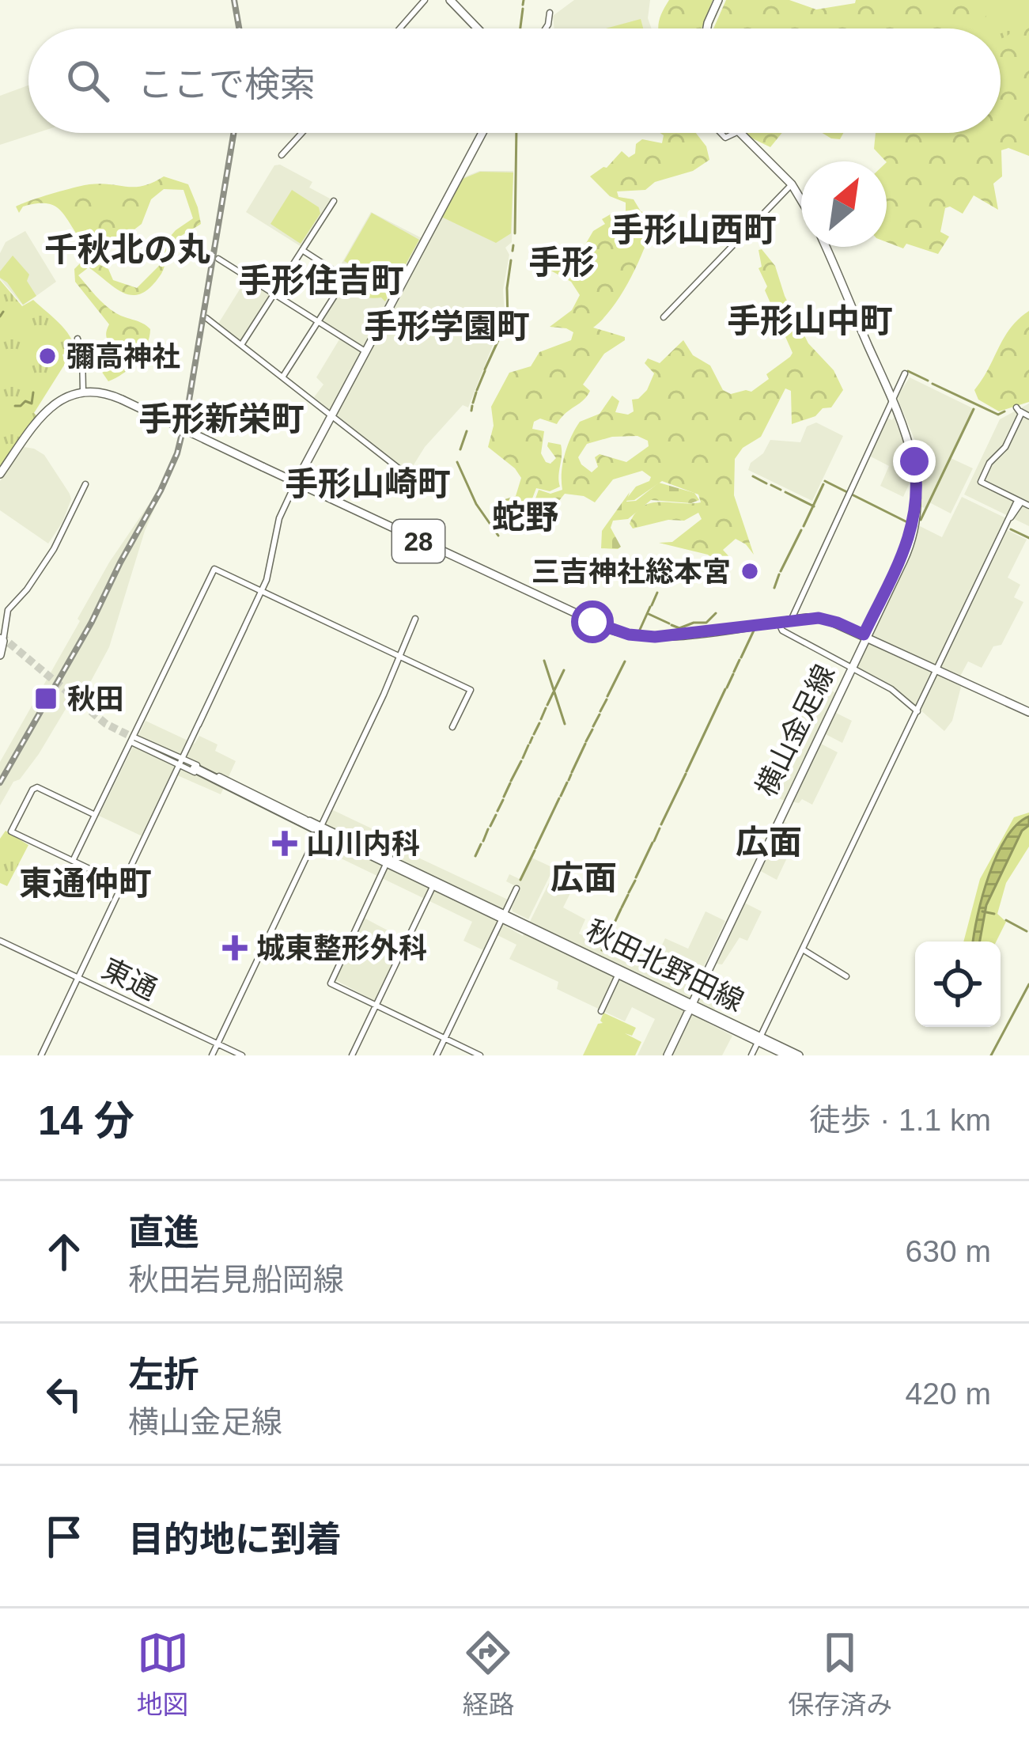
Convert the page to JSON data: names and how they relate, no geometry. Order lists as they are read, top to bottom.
{
  "streets": {
    "main road": ["28", "横山金足線", "秋田北野田線"],
    "street": ["東通"]
  },
  "crossings": [
    ["28", "横山金足線"],
    ["横山金足線", "秋田北野田線"]
  ],
  "districts": [
    "手形山西町",
    "千秋北の丸",
    "手形",
    "手形住吉町",
    "手形山中町",
    "手形学園町",
    "手形新栄町",
    "手形山崎町",
    "蛇野",
    "広面",
    "広面",
    "東通仲町"
  ],
  "places": {
    "other": ["彌高神社", "三吉神社総本宮"],
    "transit": ["秋田"],
    "health": ["山川内科", "城東整形外科"]
  },
  "north": "top right",
  "page": {
    "search": "ここで検索",
    "heading": ["14 分", "徒歩 · 1.1 km"],
    "list": [
      ["直進", "秋田岩見船岡線", "630 m"],
      ["左折", "横山金足線", "420 m"],
      "目的地に到着"
    ],
    "nav": ["地図", "経路", "保存済み"]
  }
}
